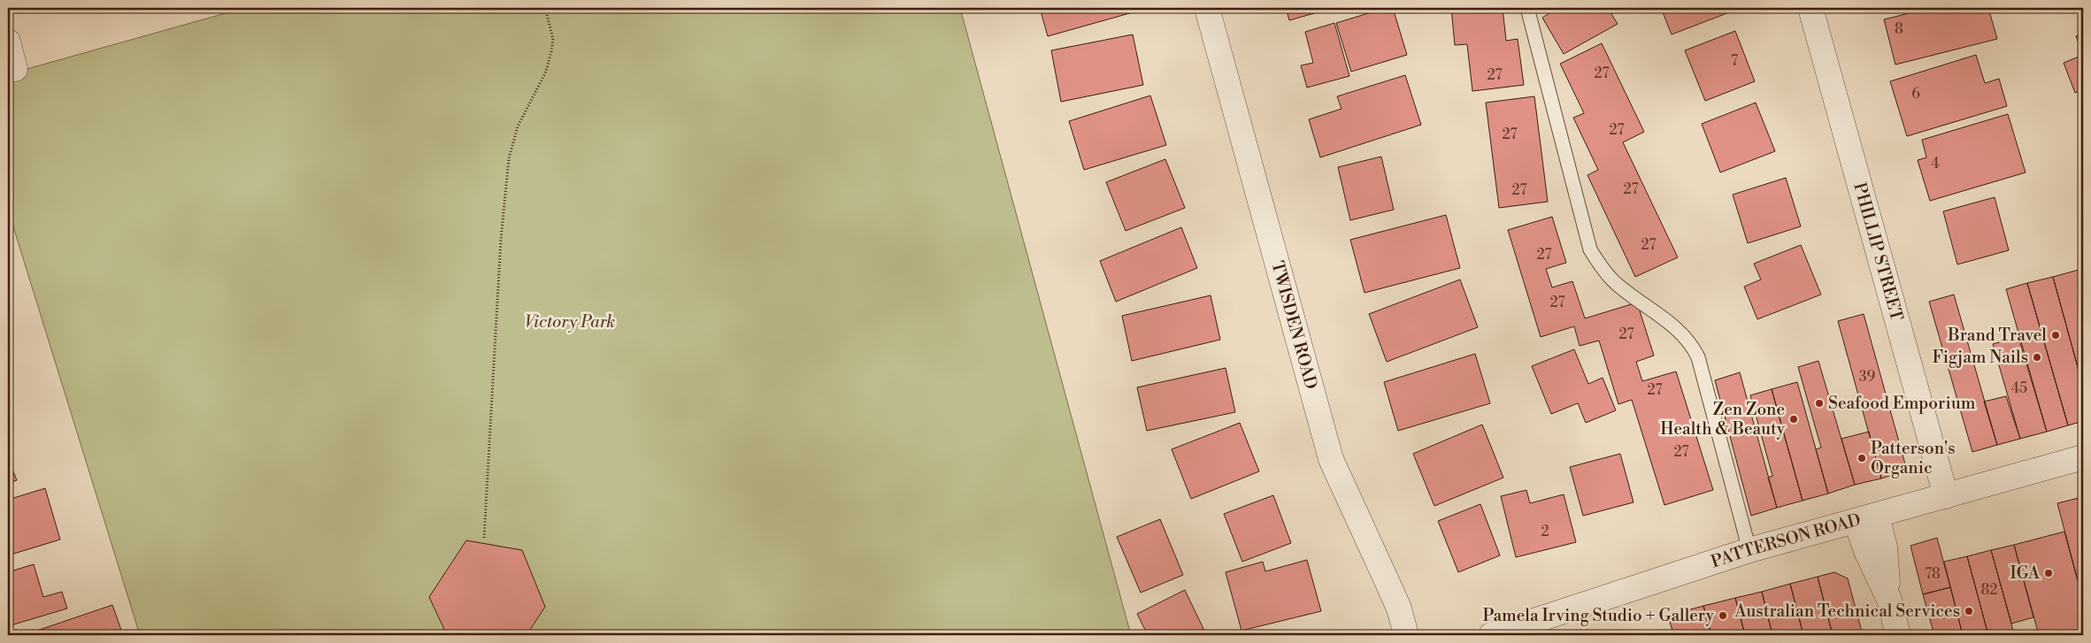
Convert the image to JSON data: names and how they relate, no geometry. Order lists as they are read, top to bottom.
{
  "streets": {
    "street": ["PHILLIP STREET", "TWISDEN ROAD", "PATTERSON ROAD"]
  },
  "crossings": [
    ["PHILLIP STREET", "PATTERSON ROAD"]
  ],
  "parks": ["Victory Park"],
  "places": [
    "Brand Travel",
    "Figjam Nails",
    "Seafood Emporium",
    "Zen Zone Health & Beauty",
    "Patterson's Organic",
    "IGA",
    "Australian Technical Services",
    "Pamela Irving Studio + Gallery"
  ],
  "house_numbers": [
    "8",
    "7",
    "27",
    "27",
    "6",
    "27",
    "27",
    "4",
    "27",
    "27",
    "27",
    "27",
    "27",
    "27",
    "39",
    "45",
    "27",
    "27",
    "2",
    "78",
    "82"
  ]
}
